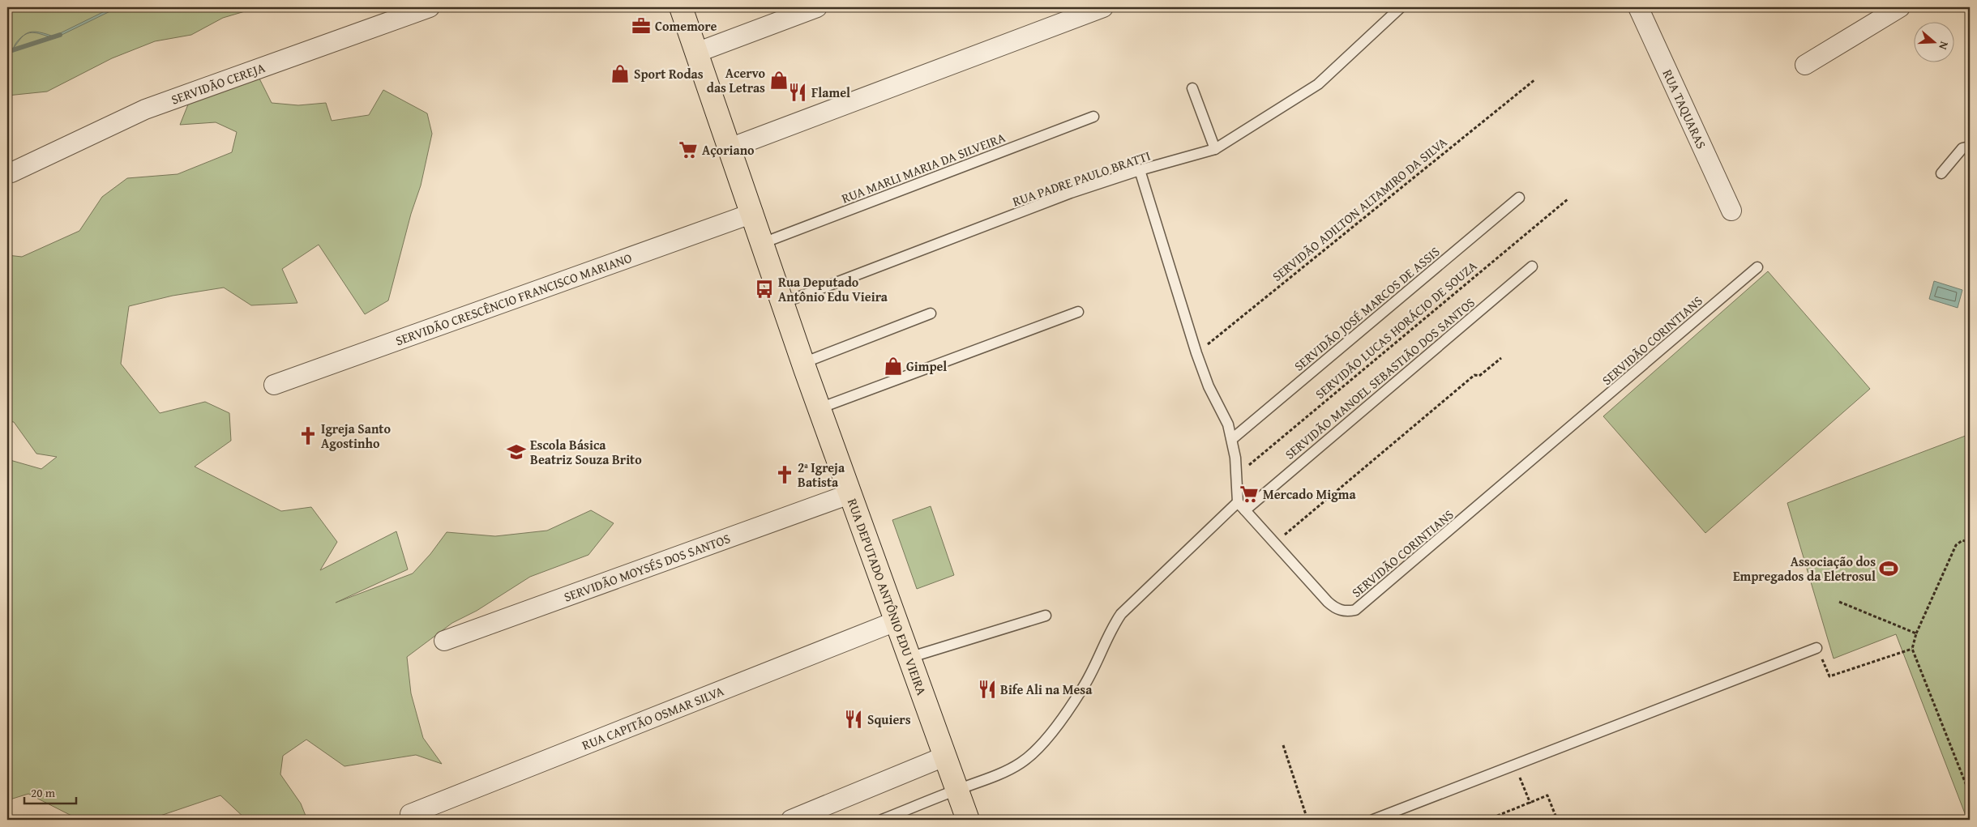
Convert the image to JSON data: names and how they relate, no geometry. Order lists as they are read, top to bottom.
{
  "streets": {
    "main road": ["RUA DEPUTADO ANTÔNIO EDU VIEIRA"],
    "street": [
      "SERVIDÃO CEREJA",
      "RUA TAQUARAS",
      "SERVIDÃO CRESCÊNCIO FRANCISCO MARIANO",
      "SERVIDÃO MOYSÉS DOS SANTOS",
      "RUA CAPITÃO OSMAR SILVA"
    ],
    "lane": [
      "RUA MARLI MARIA DA SILVEIRA",
      "RUA PADRE PAULO BRATTI",
      "SERVIDÃO JOSÉ MARCOS DE ASSIS",
      "SERVIDÃO CORINTIANS",
      "SERVIDÃO MANOEL SEBASTIÃO DOS SANTOS"
    ],
    "path": ["SERVIDÃO ADILTON ALTAMIRO DA SILVA", "SERVIDÃO LUCAS HORÁCIO DE SOUZA"]
  },
  "crossings": [
    ["RUA MARLI MARIA DA SILVEIRA", "RUA DEPUTADO ANTÔNIO EDU VIEIRA"],
    ["RUA PADRE PAULO BRATTI", "RUA DEPUTADO ANTÔNIO EDU VIEIRA"],
    ["SERVIDÃO CRESCÊNCIO FRANCISCO MARIANO", "RUA DEPUTADO ANTÔNIO EDU VIEIRA"],
    ["SERVIDÃO CORINTIANS", "SERVIDÃO MANOEL SEBASTIÃO DOS SANTOS"],
    ["SERVIDÃO MOYSÉS DOS SANTOS", "RUA DEPUTADO ANTÔNIO EDU VIEIRA"],
    ["RUA DEPUTADO ANTÔNIO EDU VIEIRA", "RUA CAPITÃO OSMAR SILVA"]
  ],
  "places": {
    "office": ["Comemore"],
    "shop": ["Sport Rodas", "Acervo das Letras", "Gimpel"],
    "restaurant": ["Flamel", "Bife Ali na Mesa", "Squiers"],
    "supermarket": ["Açoriano", "Mercado Migma"],
    "bus stop": ["Rua Deputado Antônio Edu Vieira"],
    "church": ["Igreja Santo Agostinho", "2ª Igreja Batista"],
    "school or university": ["Escola Básica Beatriz Souza Brito"],
    "sports": ["Associação dos Empregados da Eletrosul"]
  },
  "scale_bar": "20 m",
  "north": "right"
}
